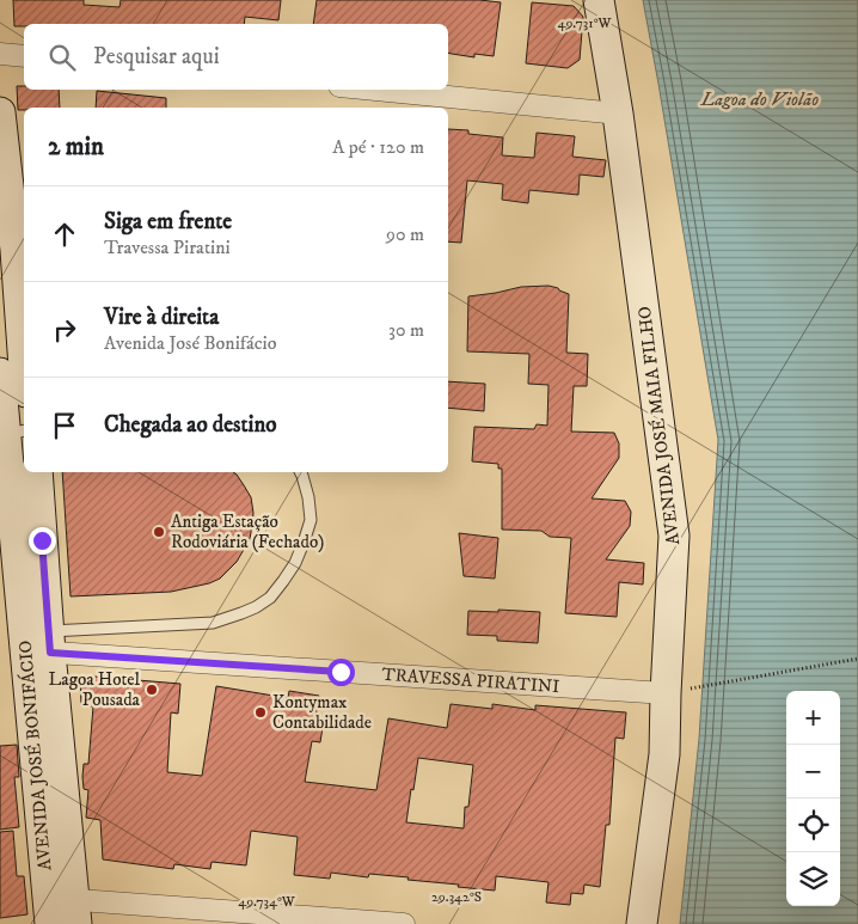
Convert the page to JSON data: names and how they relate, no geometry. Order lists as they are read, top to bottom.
{
  "streets": {
    "street": ["AVENIDA JOSÉ MAIA FILHO", "TRAVESSA PIRATINI", "AVENIDA JOSÉ BONIFÁCIO"]
  },
  "crossings": [
    ["AVENIDA JOSÉ MAIA FILHO", "TRAVESSA PIRATINI"],
    ["TRAVESSA PIRATINI", "AVENIDA JOSÉ BONIFÁCIO"]
  ],
  "water": ["Lagoa do Violão"],
  "places": ["Antiga Estação Rodoviária (Fechado)", "Lagoa Hotel Pousada", "Kontymax Contabilidade"],
  "page": {
    "search": "Pesquisar aqui",
    "heading": ["2 min", "A pé · 120 m"],
    "list": [
      ["Siga em frente", "Travessa Piratini", "90 m"],
      ["Vire à direita", "Avenida José Bonifácio", "30 m"],
      "Chegada ao destino"
    ],
    "map_buttons": ["+", "−"]
  },
  "coordinates": ["49.731°W", "29.342°S", "49.734°W"]
}
